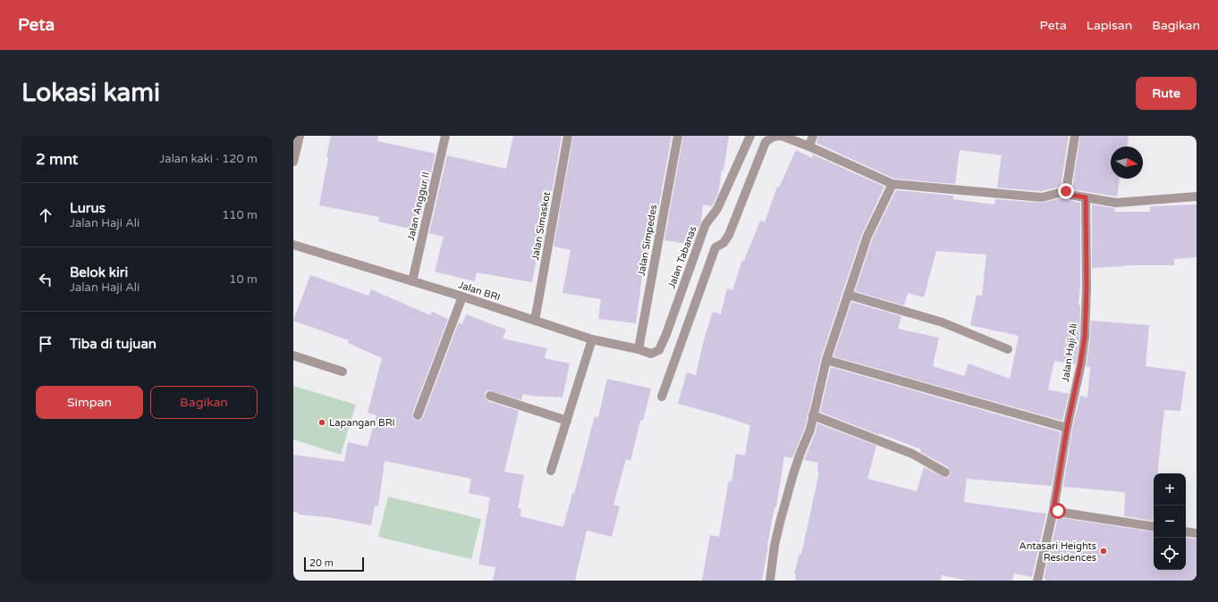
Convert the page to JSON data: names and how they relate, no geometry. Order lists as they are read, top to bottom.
{
  "streets": {
    "street": [
      "Jalan Anggur II",
      "Jalan Simaskot",
      "Jalan Simpedes",
      "Jalan Tabanas",
      "Jalan BRI",
      "Jalan Haji Ali"
    ]
  },
  "crossings": [
    ["Jalan Anggur II", "Jalan BRI"],
    ["Jalan Simaskot", "Jalan BRI"],
    ["Jalan Simpedes", "Jalan BRI"],
    ["Jalan Tabanas", "Jalan BRI"]
  ],
  "places": ["Lapangan BRI", "Antasari Heights Residences"],
  "scale_bar": "20 m",
  "north": "right",
  "page": {
    "header": "Peta",
    "nav": ["Peta", "Lapisan", "Bagikan"],
    "buttons": [
      "Rute",
      ["Simpan", "Bagikan"]
    ],
    "title": "Lokasi kami",
    "heading": ["2 mnt", "Jalan kaki · 120 m"],
    "list": [
      ["Lurus", "Jalan Haji Ali", "110 m"],
      ["Belok kiri", "Jalan Haji Ali", "10 m"],
      "Tiba di tujuan"
    ],
    "map_buttons": ["+", "−"],
    "scale": "20 m"
  }
}
